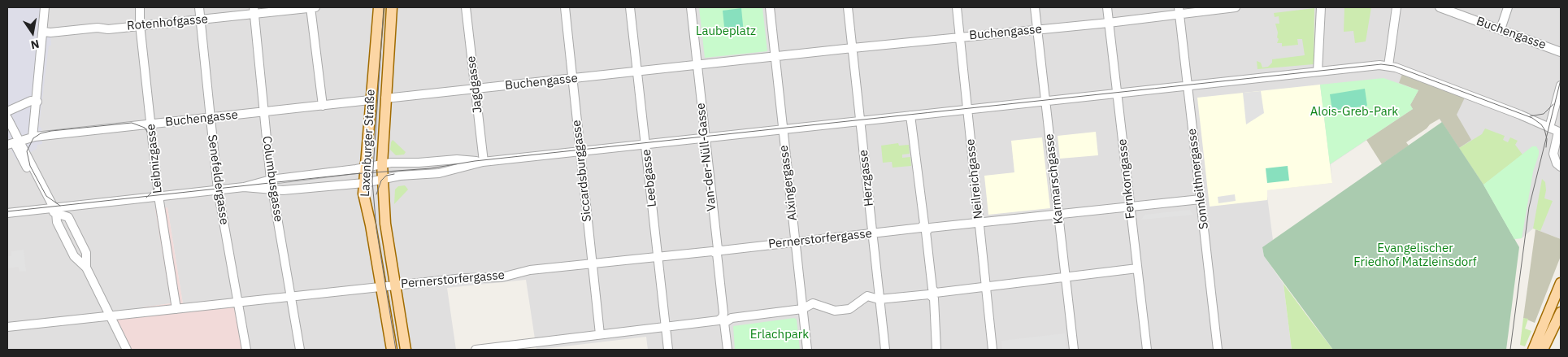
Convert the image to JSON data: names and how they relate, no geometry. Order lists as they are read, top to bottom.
{
  "streets": {
    "main road": ["Laxenburger Straße"],
    "street": [
      "Rotenhofgasse",
      "Buchengasse",
      "Jagdgasse",
      "Van-der-Nüll-Gasse",
      "Leibnizgasse",
      "Siccardsburggasse",
      "Leebgasse",
      "Herzgasse",
      "Columbusgasse",
      "Neilreichgasse",
      "Karmarschgasse",
      "Fernkorngasse",
      "Sonnleithnergasse",
      "Senefeldergasse",
      "Alxingergasse",
      "Pernerstorfergasse"
    ]
  },
  "crossings": [
    ["Rotenhofgasse", "Leibnizgasse"],
    ["Rotenhofgasse", "Columbusgasse"],
    ["Rotenhofgasse", "Senefeldergasse"],
    ["Buchengasse", "Jagdgasse"],
    ["Buchengasse", "Laxenburger Straße"],
    ["Buchengasse", "Van-der-Nüll-Gasse"],
    ["Buchengasse", "Leibnizgasse"],
    ["Buchengasse", "Siccardsburggasse"],
    ["Buchengasse", "Leebgasse"],
    ["Buchengasse", "Herzgasse"],
    ["Buchengasse", "Columbusgasse"],
    ["Buchengasse", "Neilreichgasse"],
    ["Buchengasse", "Karmarschgasse"],
    ["Buchengasse", "Fernkorngasse"],
    ["Buchengasse", "Sonnleithnergasse"],
    ["Buchengasse", "Senefeldergasse"],
    ["Buchengasse", "Alxingergasse"],
    ["Laxenburger Straße", "Pernerstorfergasse"],
    ["Van-der-Nüll-Gasse", "Leebgasse"],
    ["Van-der-Nüll-Gasse", "Pernerstorfergasse"],
    ["Leibnizgasse", "Pernerstorfergasse"],
    ["Siccardsburggasse", "Pernerstorfergasse"],
    ["Leebgasse", "Pernerstorfergasse"],
    ["Herzgasse", "Pernerstorfergasse"],
    ["Columbusgasse", "Pernerstorfergasse"],
    ["Neilreichgasse", "Pernerstorfergasse"],
    ["Karmarschgasse", "Pernerstorfergasse"],
    ["Fernkorngasse", "Pernerstorfergasse"],
    ["Sonnleithnergasse", "Pernerstorfergasse"],
    ["Senefeldergasse", "Pernerstorfergasse"],
    ["Alxingergasse", "Pernerstorfergasse"]
  ],
  "parks": [
    "Laubeplatz",
    "Alois-Greb-Park",
    "Evangelischer Friedhof Matzleinsdorf",
    "Erlachpark"
  ],
  "north": "bottom"
}
